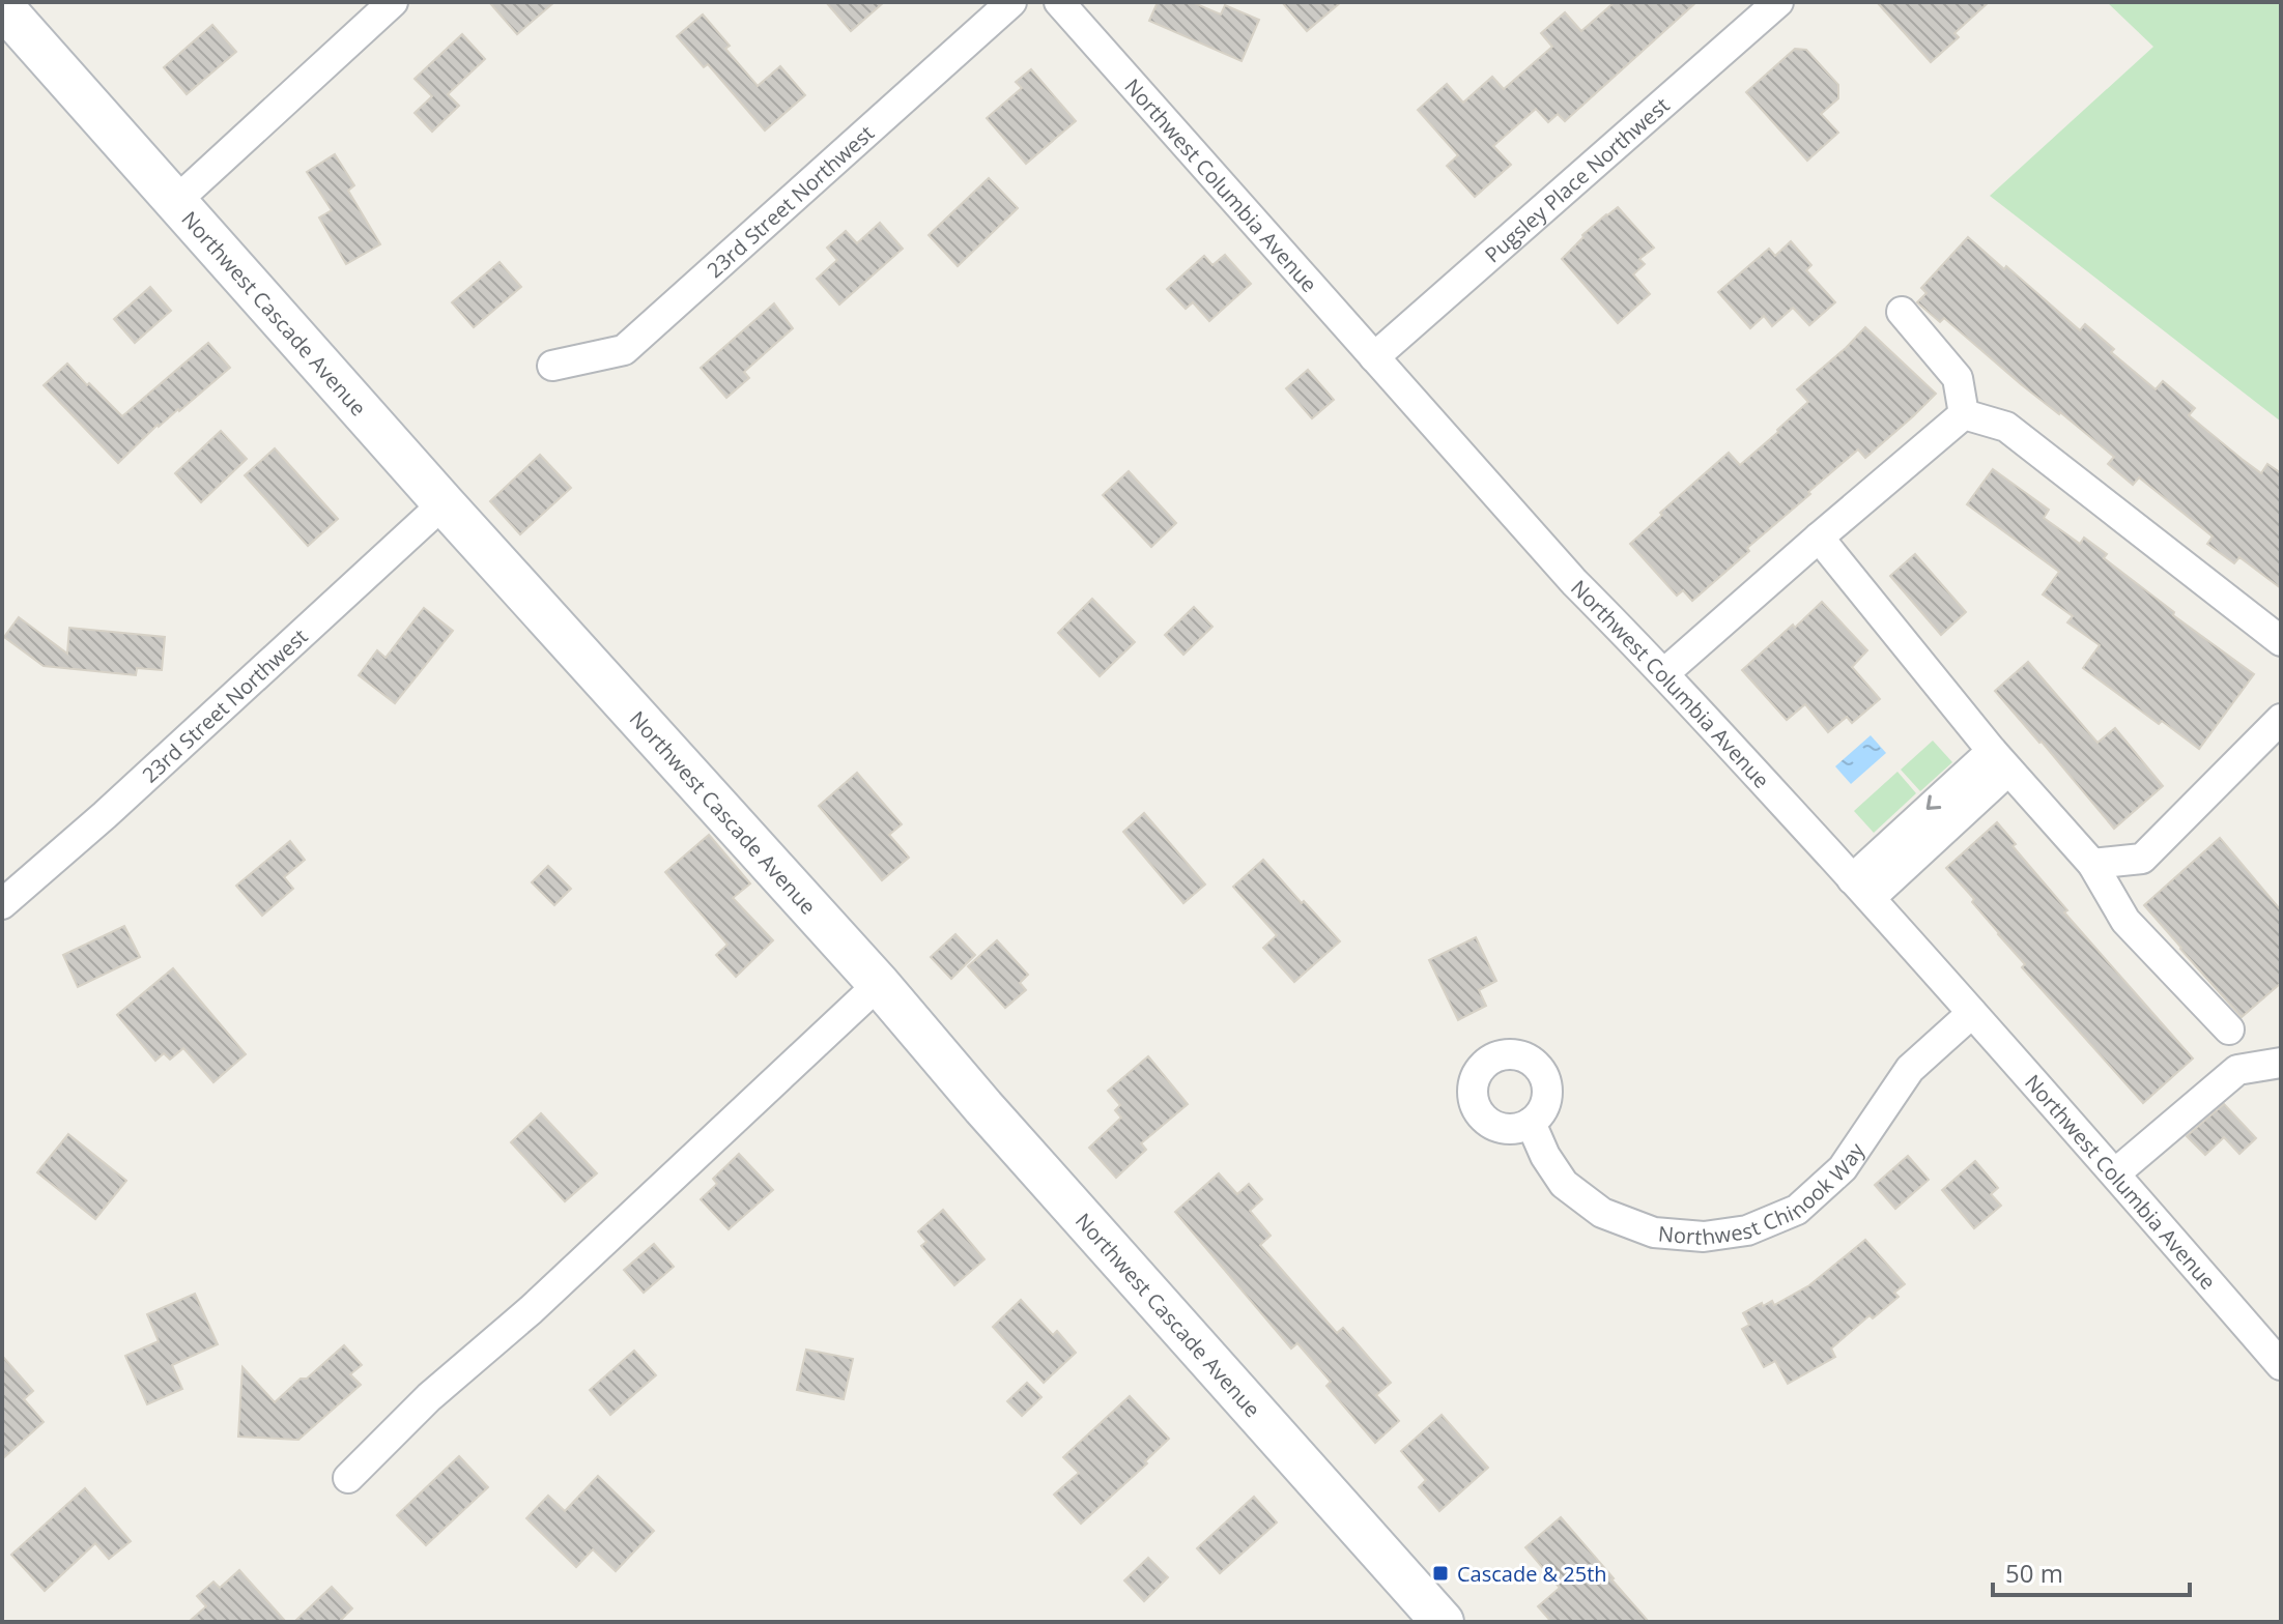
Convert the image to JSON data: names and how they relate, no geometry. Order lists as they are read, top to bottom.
{
  "streets": {
    "street": [
      "Pugsley Place Northwest",
      "Northwest Columbia Avenue",
      "23rd Street Northwest",
      "Northwest Cascade Avenue",
      "Northwest Chinook Way"
    ]
  },
  "crossings": [
    ["Pugsley Place Northwest", "Northwest Columbia Avenue"],
    ["Northwest Columbia Avenue", "Northwest Chinook Way"],
    ["23rd Street Northwest", "Northwest Cascade Avenue"]
  ],
  "places": {
    "transit": ["Cascade & 25th"]
  },
  "scale_bar": "50 m"
}
